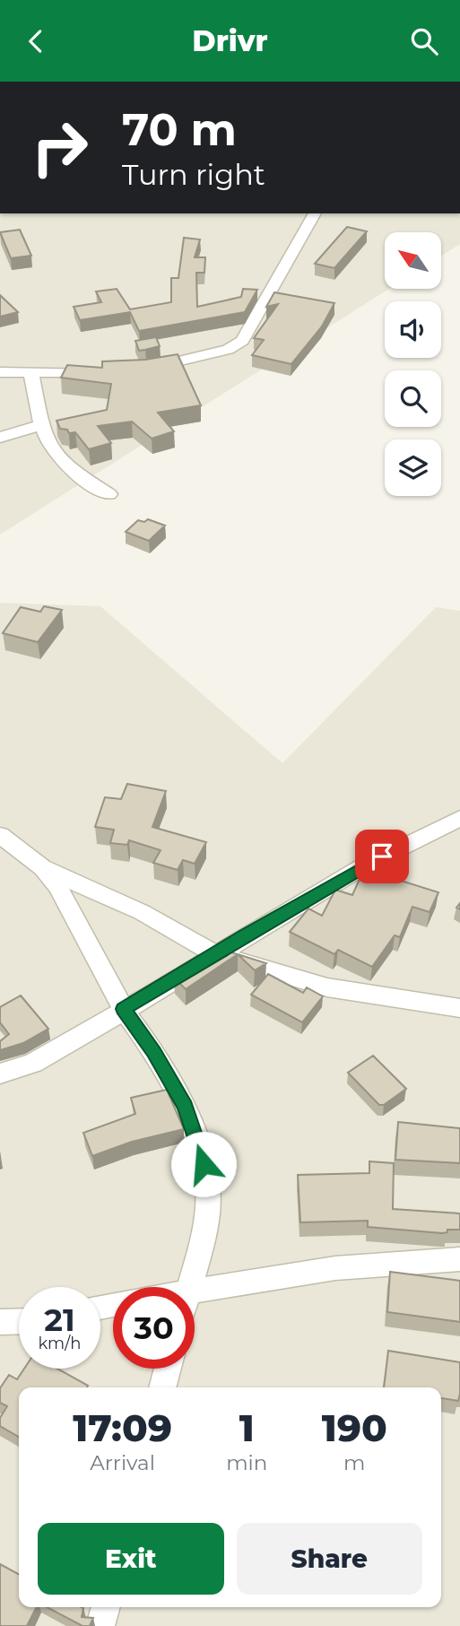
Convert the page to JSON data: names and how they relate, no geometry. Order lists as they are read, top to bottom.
{
  "north": "top left",
  "page": {
    "header": "Drivr",
    "turn": ["70 m", "Turn right"],
    "speed": "21 km/h",
    "limit": "30",
    "eta": [
      "17:09",
      "Arrival",
      "1",
      "min",
      "190",
      "m"
    ],
    "buttons": ["Exit", "Share"]
  }
}
